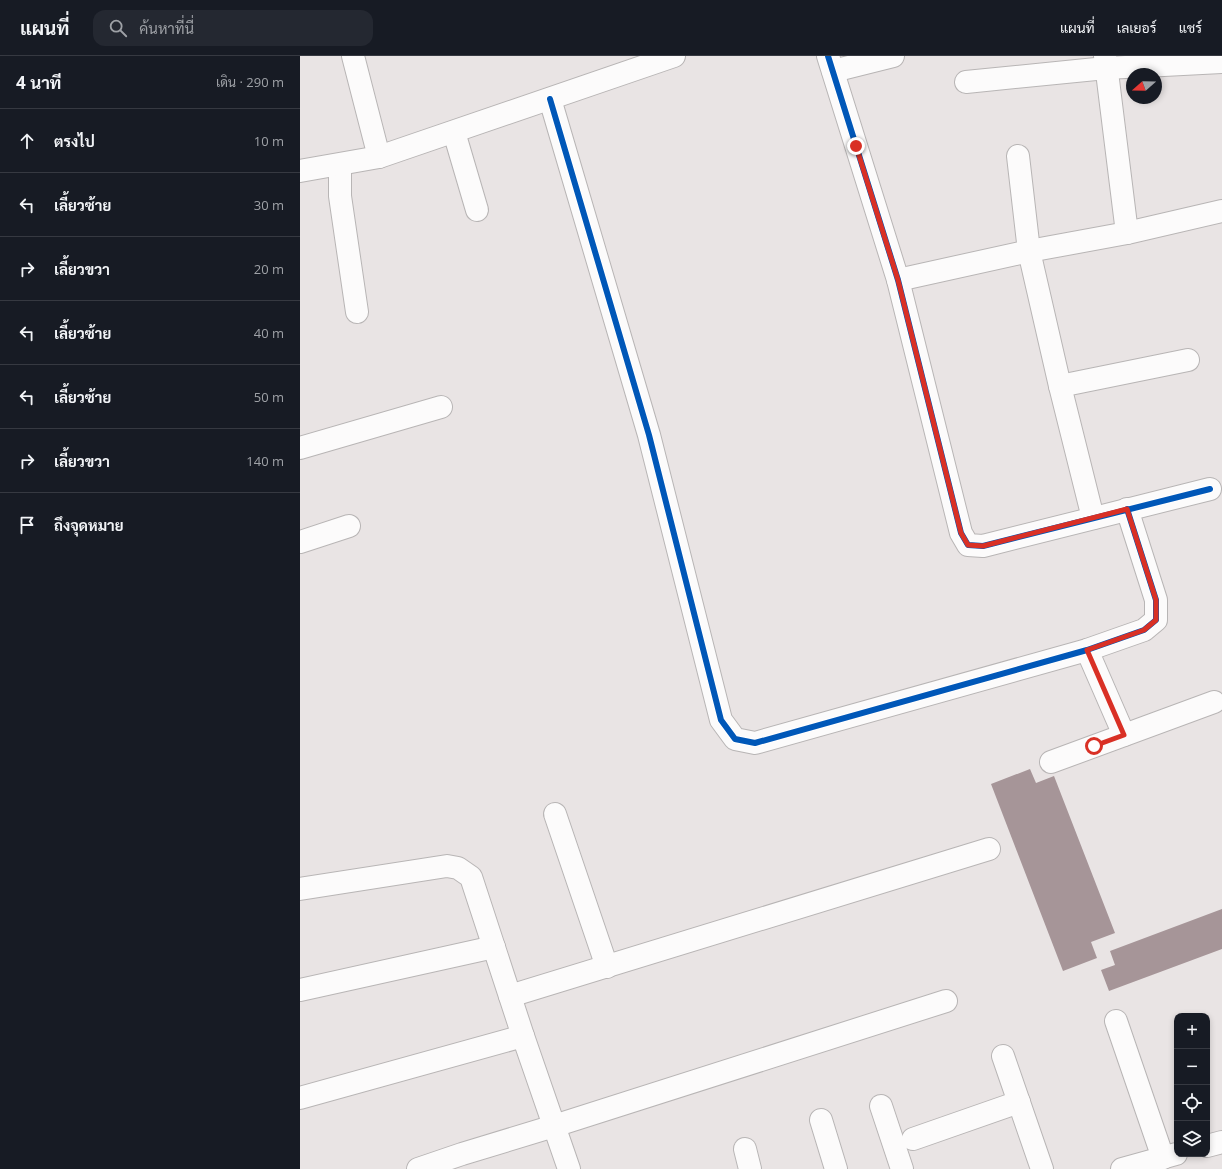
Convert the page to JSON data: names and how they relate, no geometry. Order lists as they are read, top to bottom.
{
  "north": "left",
  "page": {
    "header": "แผนที่",
    "search": "ค้นหาที่นี่",
    "nav": ["แผนที่", "เลเยอร์", "แชร์"],
    "heading": ["4 นาที", "เดิน · 290 m"],
    "list": [
      ["ตรงไป", "10 m"],
      ["เลี้ยวซ้าย", "30 m"],
      ["เลี้ยวขวา", "20 m"],
      ["เลี้ยวซ้าย", "40 m"],
      ["เลี้ยวซ้าย", "50 m"],
      ["เลี้ยวขวา", "140 m"],
      "ถึงจุดหมาย"
    ],
    "map_buttons": ["+", "−"]
  }
}
